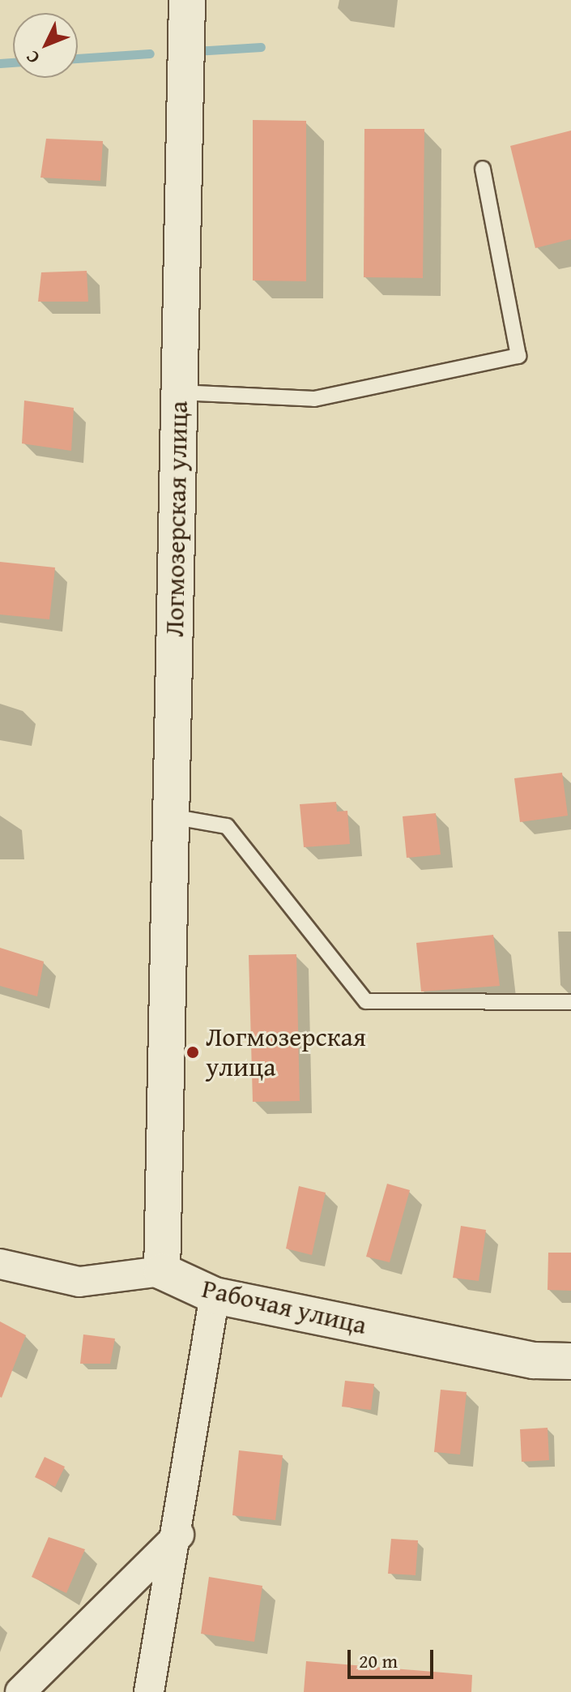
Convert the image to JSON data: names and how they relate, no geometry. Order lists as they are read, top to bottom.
{
  "streets": {
    "street": ["Логмозерская улица", "Рабочая улица"]
  },
  "crossings": [
    ["Логмозерская улица", "Рабочая улица"]
  ],
  "places": ["Логмозерская улица"],
  "scale_bar": "20 m",
  "north": "bottom left"
}
